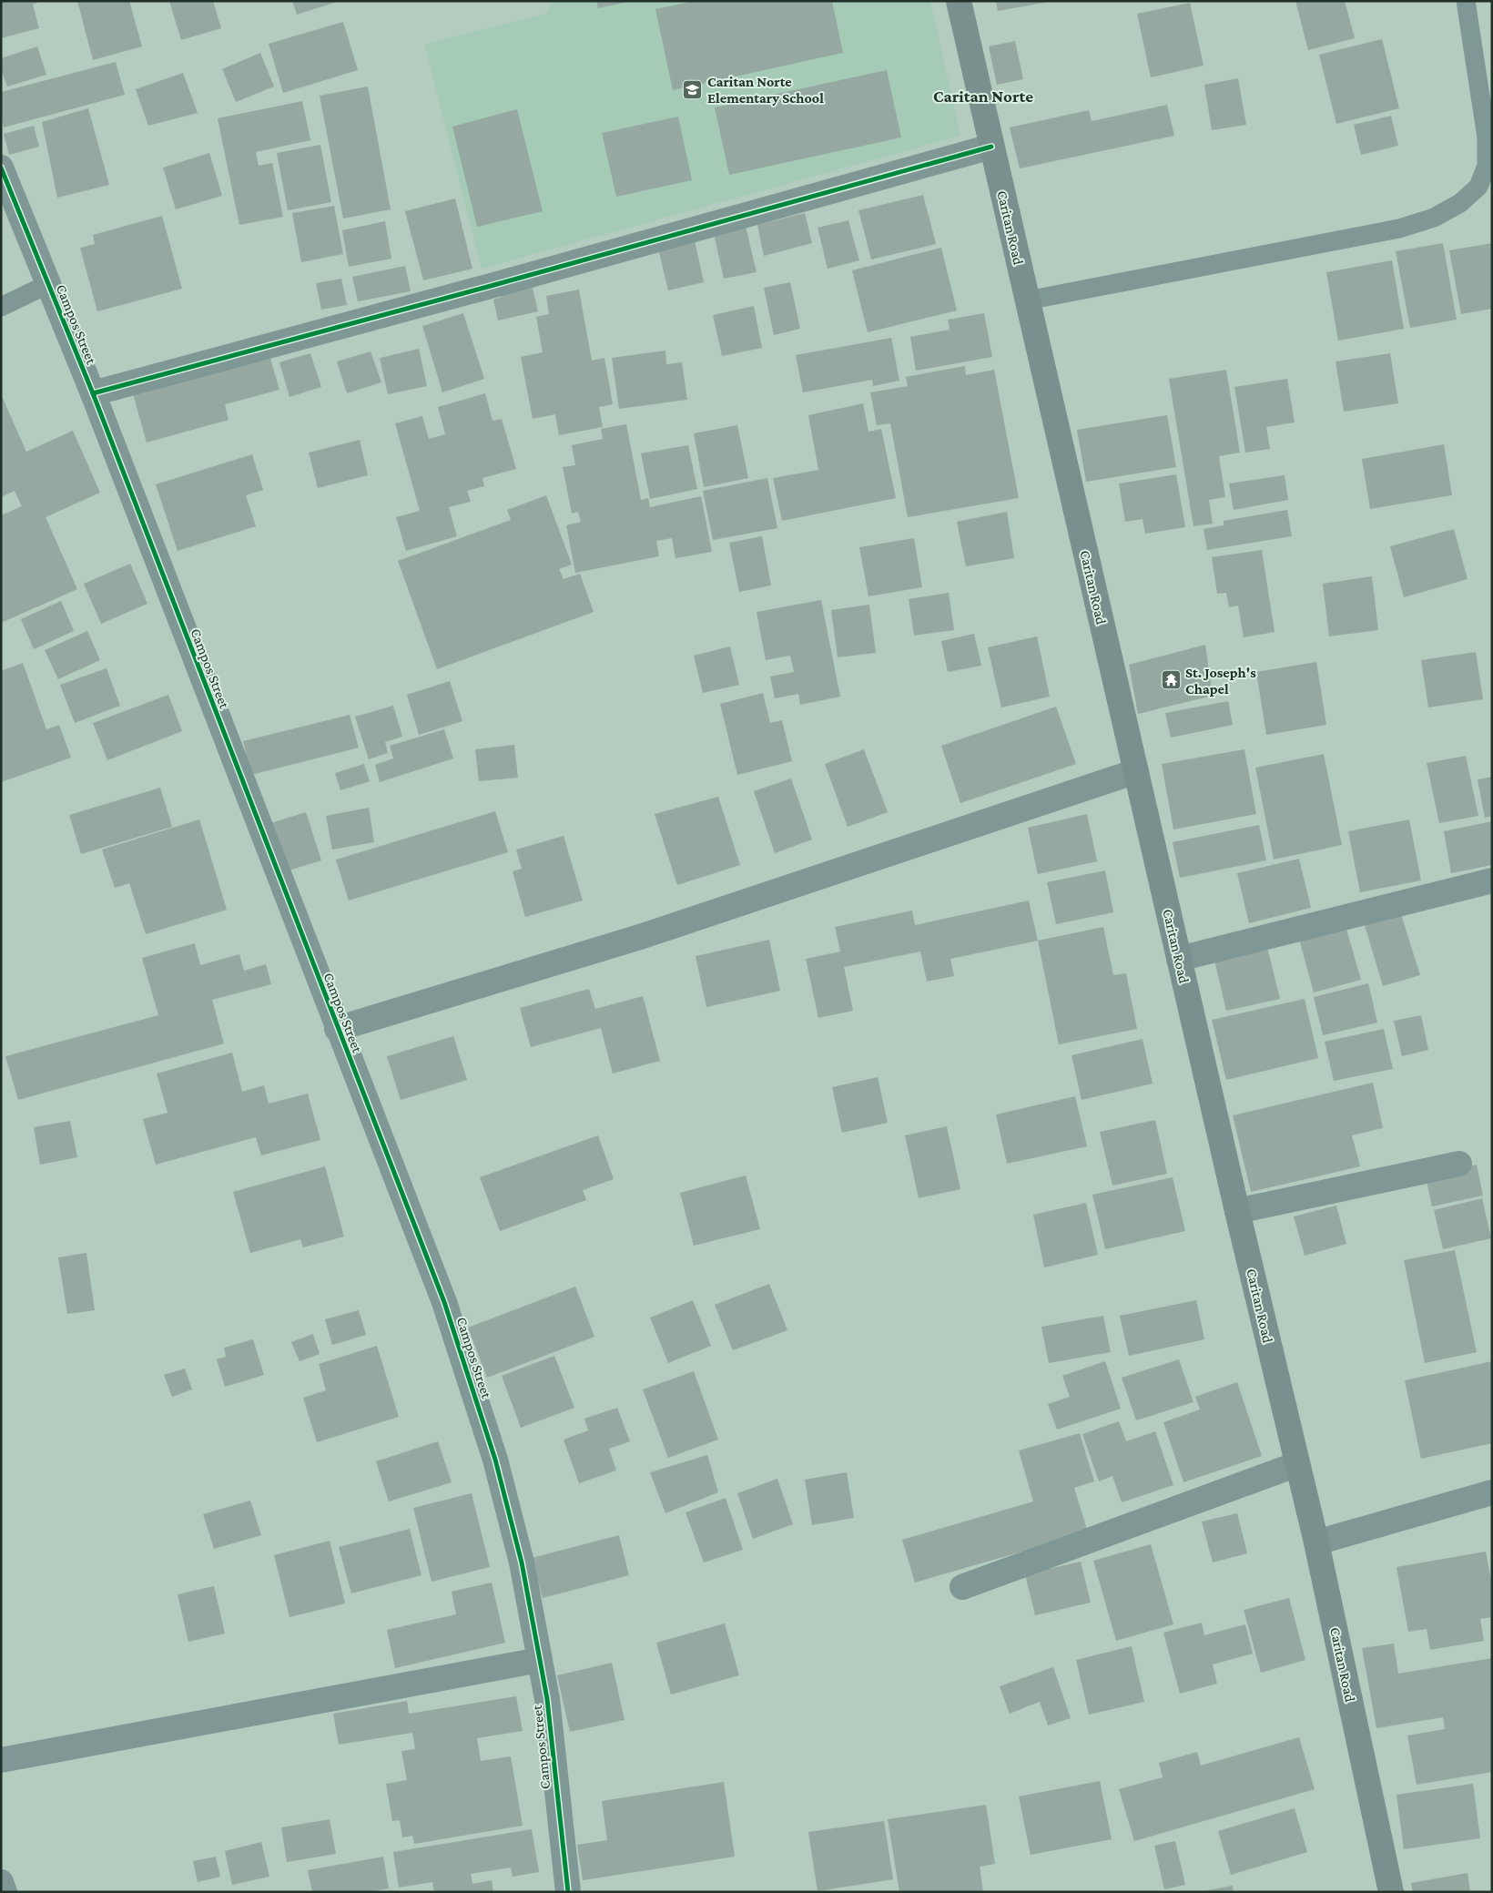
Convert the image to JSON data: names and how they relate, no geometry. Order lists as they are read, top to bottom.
{
  "streets": {
    "main road": ["Caritan Road"],
    "street": ["Campos Street"]
  },
  "districts": ["Caritan Norte"],
  "places": {
    "school or university": ["Caritan Norte Elementary School"],
    "temple": ["St. Joseph's Chapel"]
  }
}
